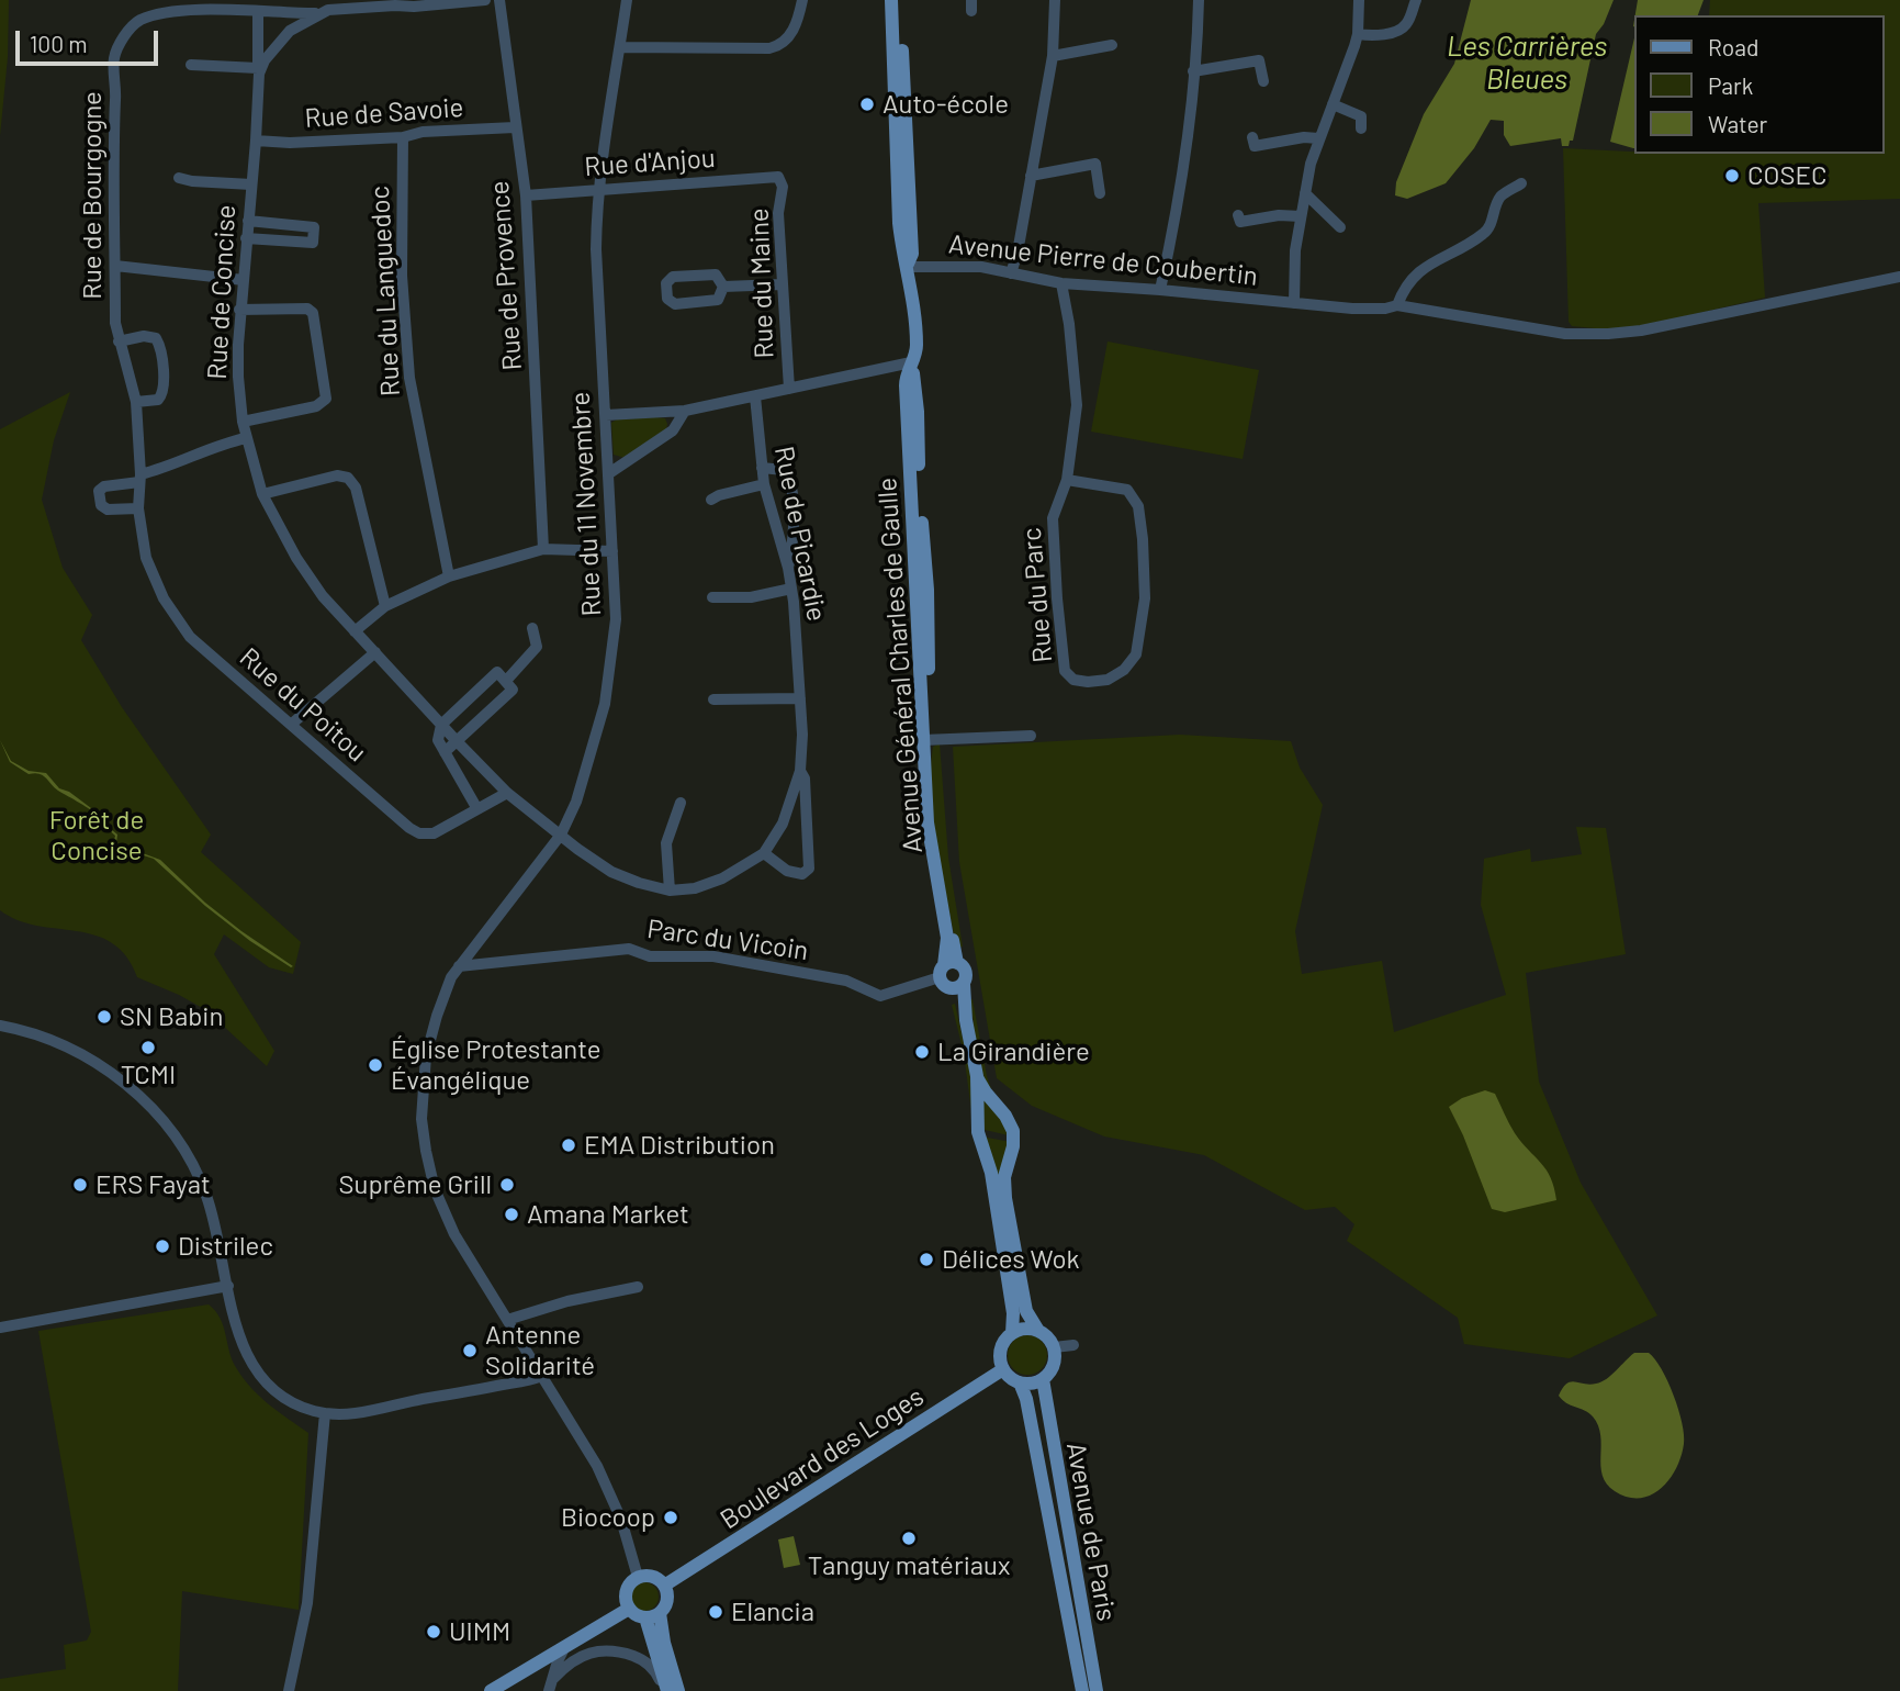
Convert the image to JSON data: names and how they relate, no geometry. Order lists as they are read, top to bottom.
{
  "streets": {
    "main road": ["Avenue Général Charles de Gaulle", "Boulevard des Loges", "Avenue de Paris"],
    "street": [
      "Rue de Savoie",
      "Rue d'Anjou",
      "Rue de Bourgogne",
      "Avenue Pierre de Coubertin",
      "Rue de Provence",
      "Rue du Maine",
      "Rue du Languedoc",
      "Rue de Concise",
      "Rue du 11 Novembre",
      "Rue de Picardie",
      "Rue du Parc",
      "Rue du Poitou",
      "Parc du Vicoin"
    ]
  },
  "crossings": [
    ["Rue de Savoie", "Rue de Provence"],
    ["Rue de Savoie", "Rue du Languedoc"],
    ["Rue de Savoie", "Rue de Concise"],
    ["Rue d'Anjou", "Rue de Provence"],
    ["Rue d'Anjou", "Rue du Maine"],
    ["Rue d'Anjou", "Rue du 11 Novembre"],
    ["Rue de Bourgogne", "Rue de Concise"],
    ["Rue de Bourgogne", "Rue du Poitou"],
    ["Avenue Pierre de Coubertin", "Rue du Parc"],
    ["Avenue Pierre de Coubertin", "Avenue Général Charles de Gaulle"],
    ["Rue de Concise", "Rue du 11 Novembre"],
    ["Rue de Concise", "Rue de Picardie"],
    ["Rue de Concise", "Rue du Poitou"],
    ["Rue du 11 Novembre", "Rue de Picardie"],
    ["Rue du 11 Novembre", "Parc du Vicoin"],
    ["Rue du 11 Novembre", "Boulevard des Loges"],
    ["Avenue Général Charles de Gaulle", "Parc du Vicoin"],
    ["Boulevard des Loges", "Avenue de Paris"]
  ],
  "water": ["Les Carrières Bleues"],
  "parks": ["Forêt de Concise"],
  "places": [
    "Auto-école",
    "COSEC",
    "SN Babin",
    "TCMI",
    "La Girandière",
    "Église Protestante Évangélique",
    "EMA Distribution",
    "ERS Fayat",
    "Suprême Grill",
    "Amana Market",
    "Distrilec",
    "Délices Wok",
    "Antenne Solidarité",
    "Biocoop",
    "Tanguy matériaux",
    "Elancia",
    "UIMM"
  ],
  "legend": ["Road", "Park", "Water"],
  "scale_bar": "100 m"
}
